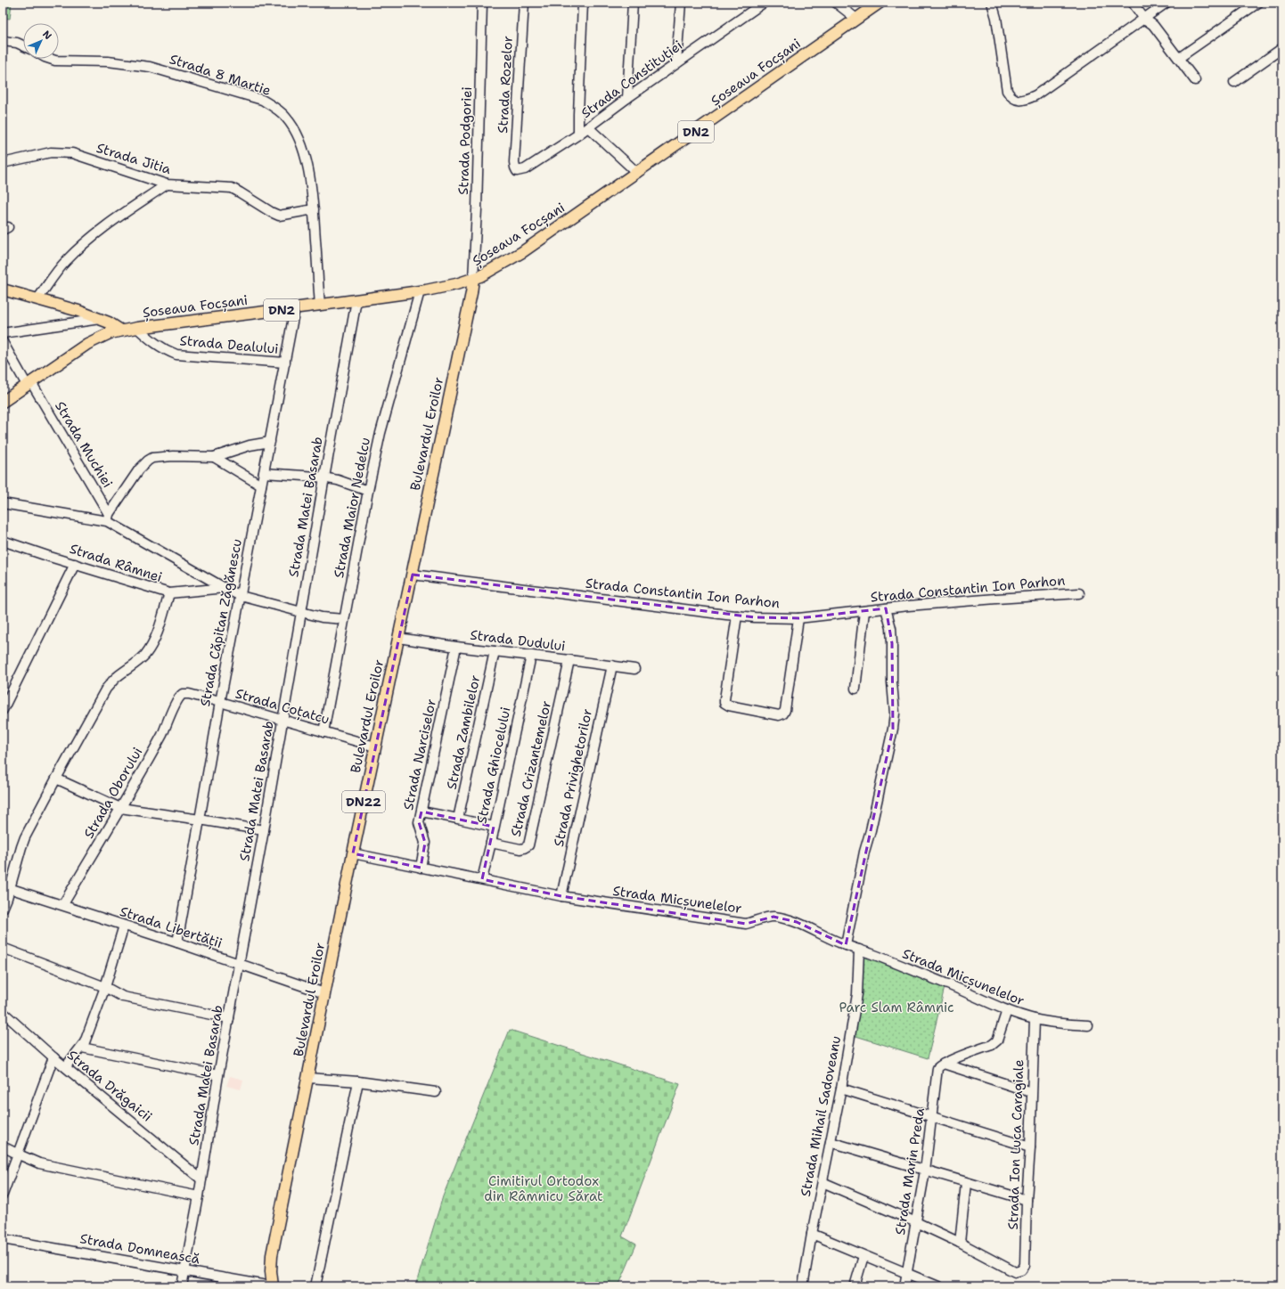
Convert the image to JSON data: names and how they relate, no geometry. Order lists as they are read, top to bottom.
{
  "streets": {
    "main road": [
      "Șoseaua Focșani",
      "DN2",
      "Bulevardul Eroilor",
      "DN22"
    ],
    "street": [
      "Strada 8 Martie",
      "Strada Constituției",
      "Strada Rozelor",
      "Strada Podgoriei",
      "Strada Jitia",
      "Strada Dealului",
      "Strada Muchiei",
      "Strada Matei Basarab",
      "Strada Maior Nedelcu",
      "Strada Râmnei",
      "Strada Constantin Ion Parhon",
      "Strada Căpitan Zăgănescu",
      "Strada Dudului",
      "Strada Coțatcu",
      "Strada Zambilelor",
      "Strada Narciselor",
      "Strada Ghiocelului",
      "Strada Crizantemelor",
      "Strada Privighetorilor",
      "Strada Oborului",
      "Strada Micșunelelor",
      "Strada Libertății",
      "Strada Drăgaicii",
      "Strada Mihail Sadoveanu",
      "Strada Ion Luca Caragiale",
      "Strada Marin Preda",
      "Strada Domnească"
    ]
  },
  "crossings": [
    ["Șoseaua Focșani", "Strada 8 Martie"],
    ["Șoseaua Focșani", "DN2"],
    ["Șoseaua Focșani", "Strada Podgoriei"],
    ["Șoseaua Focșani", "Strada Dealului"],
    ["Șoseaua Focșani", "Bulevardul Eroilor"],
    ["Șoseaua Focșani", "Strada Muchiei"],
    ["Șoseaua Focșani", "Strada Matei Basarab"],
    ["Șoseaua Focșani", "Strada Maior Nedelcu"],
    ["Șoseaua Focșani", "Strada Căpitan Zăgănescu"],
    ["Strada 8 Martie", "Strada Jitia"],
    ["Strada Constituției", "Strada Rozelor"],
    ["DN2", "Strada Muchiei"],
    ["Strada Podgoriei", "Bulevardul Eroilor"],
    ["Strada Dealului", "Strada Căpitan Zăgănescu"],
    ["Bulevardul Eroilor", "Strada Constantin Ion Parhon"],
    ["Bulevardul Eroilor", "Strada Dudului"],
    ["Bulevardul Eroilor", "Strada Coțatcu"],
    ["Bulevardul Eroilor", "Strada Micșunelelor"],
    ["Bulevardul Eroilor", "Strada Libertății"],
    ["Bulevardul Eroilor", "Strada Domnească"],
    ["Strada Matei Basarab", "Strada Coțatcu"],
    ["Strada Matei Basarab", "Strada Libertății"],
    ["Strada Matei Basarab", "Strada Drăgaicii"],
    ["Strada Matei Basarab", "Strada Domnească"],
    ["Strada Maior Nedelcu", "Strada Coțatcu"],
    ["Strada Căpitan Zăgănescu", "Strada Coțatcu"],
    ["Strada Căpitan Zăgănescu", "Strada Libertății"],
    ["Strada Dudului", "Strada Zambilelor"],
    ["Strada Dudului", "Strada Narciselor"],
    ["Strada Dudului", "Strada Ghiocelului"],
    ["Strada Dudului", "Strada Crizantemelor"],
    ["Strada Dudului", "Strada Privighetorilor"],
    ["Strada Coțatcu", "Strada Oborului"],
    ["Strada Narciselor", "Strada Micșunelelor"],
    ["Strada Ghiocelului", "Strada Crizantemelor"],
    ["Strada Ghiocelului", "Strada Micșunelelor"],
    ["Strada Privighetorilor", "Strada Micșunelelor"],
    ["Strada Oborului", "Strada Libertății"],
    ["Strada Micșunelelor", "Strada Mihail Sadoveanu"],
    ["Strada Micșunelelor", "Strada Ion Luca Caragiale"]
  ],
  "parks": ["Parc Slam Râmnic", "Cimitirul Ortodox din Râmnicu Sărat"],
  "north": "top right"
}
